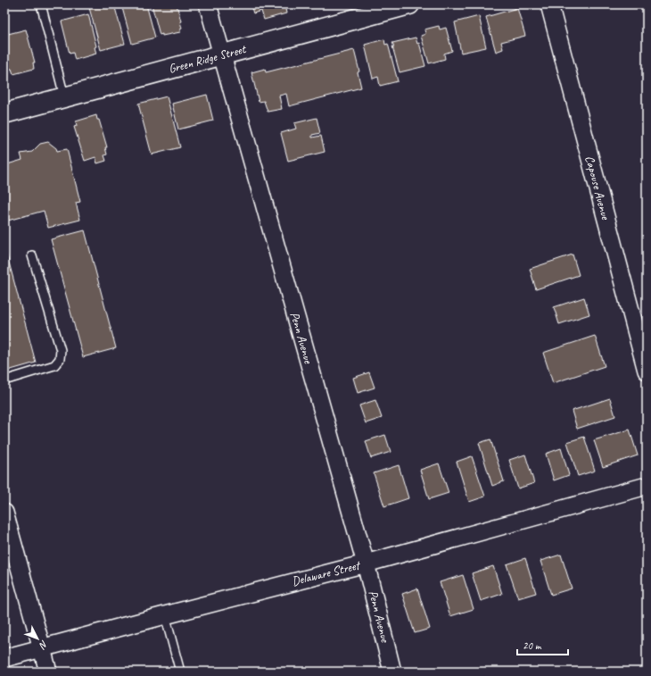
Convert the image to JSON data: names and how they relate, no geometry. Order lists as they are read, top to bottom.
{
  "streets": {
    "main road": ["Green Ridge Street"],
    "street": ["Capouse Avenue", "Penn Avenue", "Delaware Street"]
  },
  "crossings": [
    ["Green Ridge Street", "Penn Avenue"],
    ["Penn Avenue", "Delaware Street"]
  ],
  "scale_bar": "20 m",
  "north": "bottom right"
}
